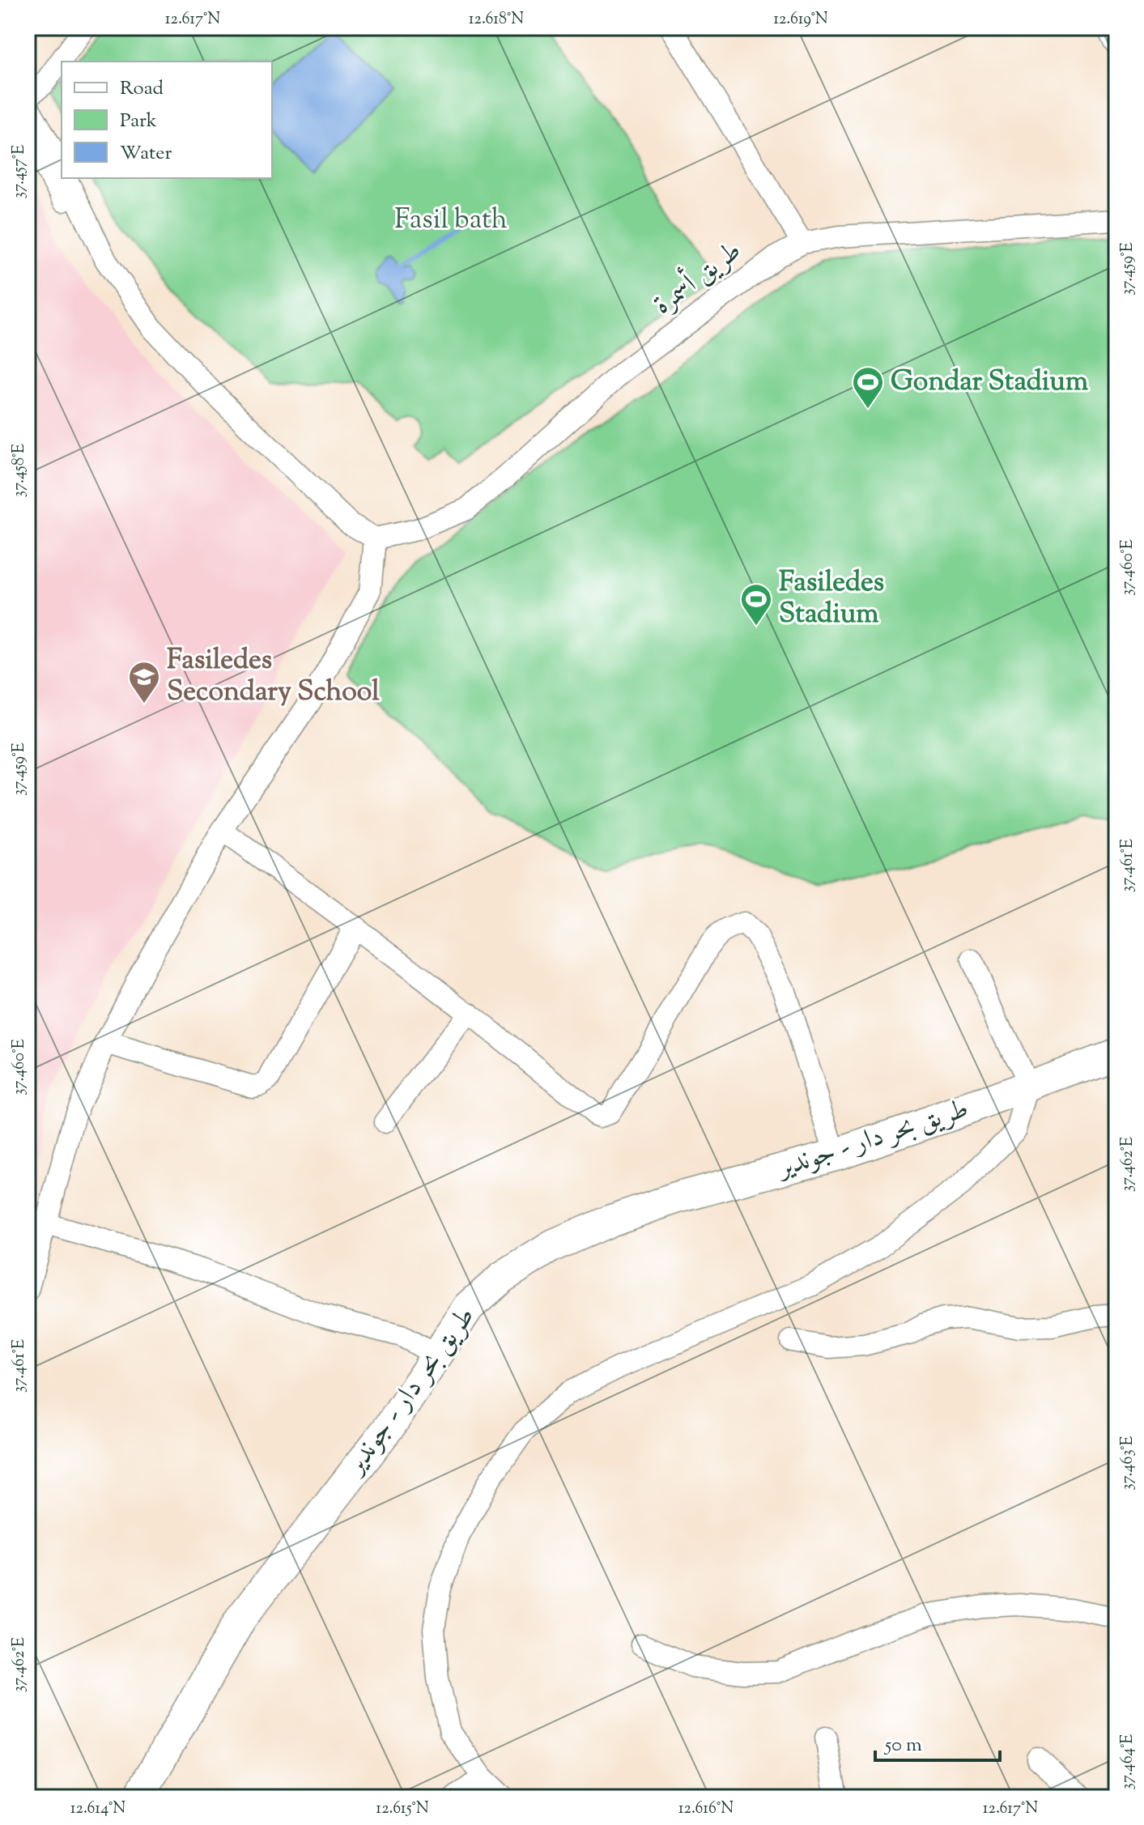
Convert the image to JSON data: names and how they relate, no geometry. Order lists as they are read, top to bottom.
{
  "streets": {
    "highway": ["طريق بحر دار - جوندير"],
    "street": ["طريق أسمرة"]
  },
  "parks": ["Fasil bath"],
  "places": {
    "sports": ["Gondar Stadium", "Fasiledes Stadium"],
    "school or university": ["Fasiledes Secondary School"]
  },
  "legend": ["Road", "Park", "Water"],
  "scale_bar": "50 m",
  "coordinates": [
    "12.617°N",
    "12.618°N",
    "12.619°N",
    "37.457°E",
    "37.459°E",
    "37.458°E",
    "37.460°E",
    "37.461°E",
    "37.462°E",
    "37.463°E",
    "37.464°E",
    "12.614°N",
    "12.615°N",
    "12.616°N"
  ]
}
